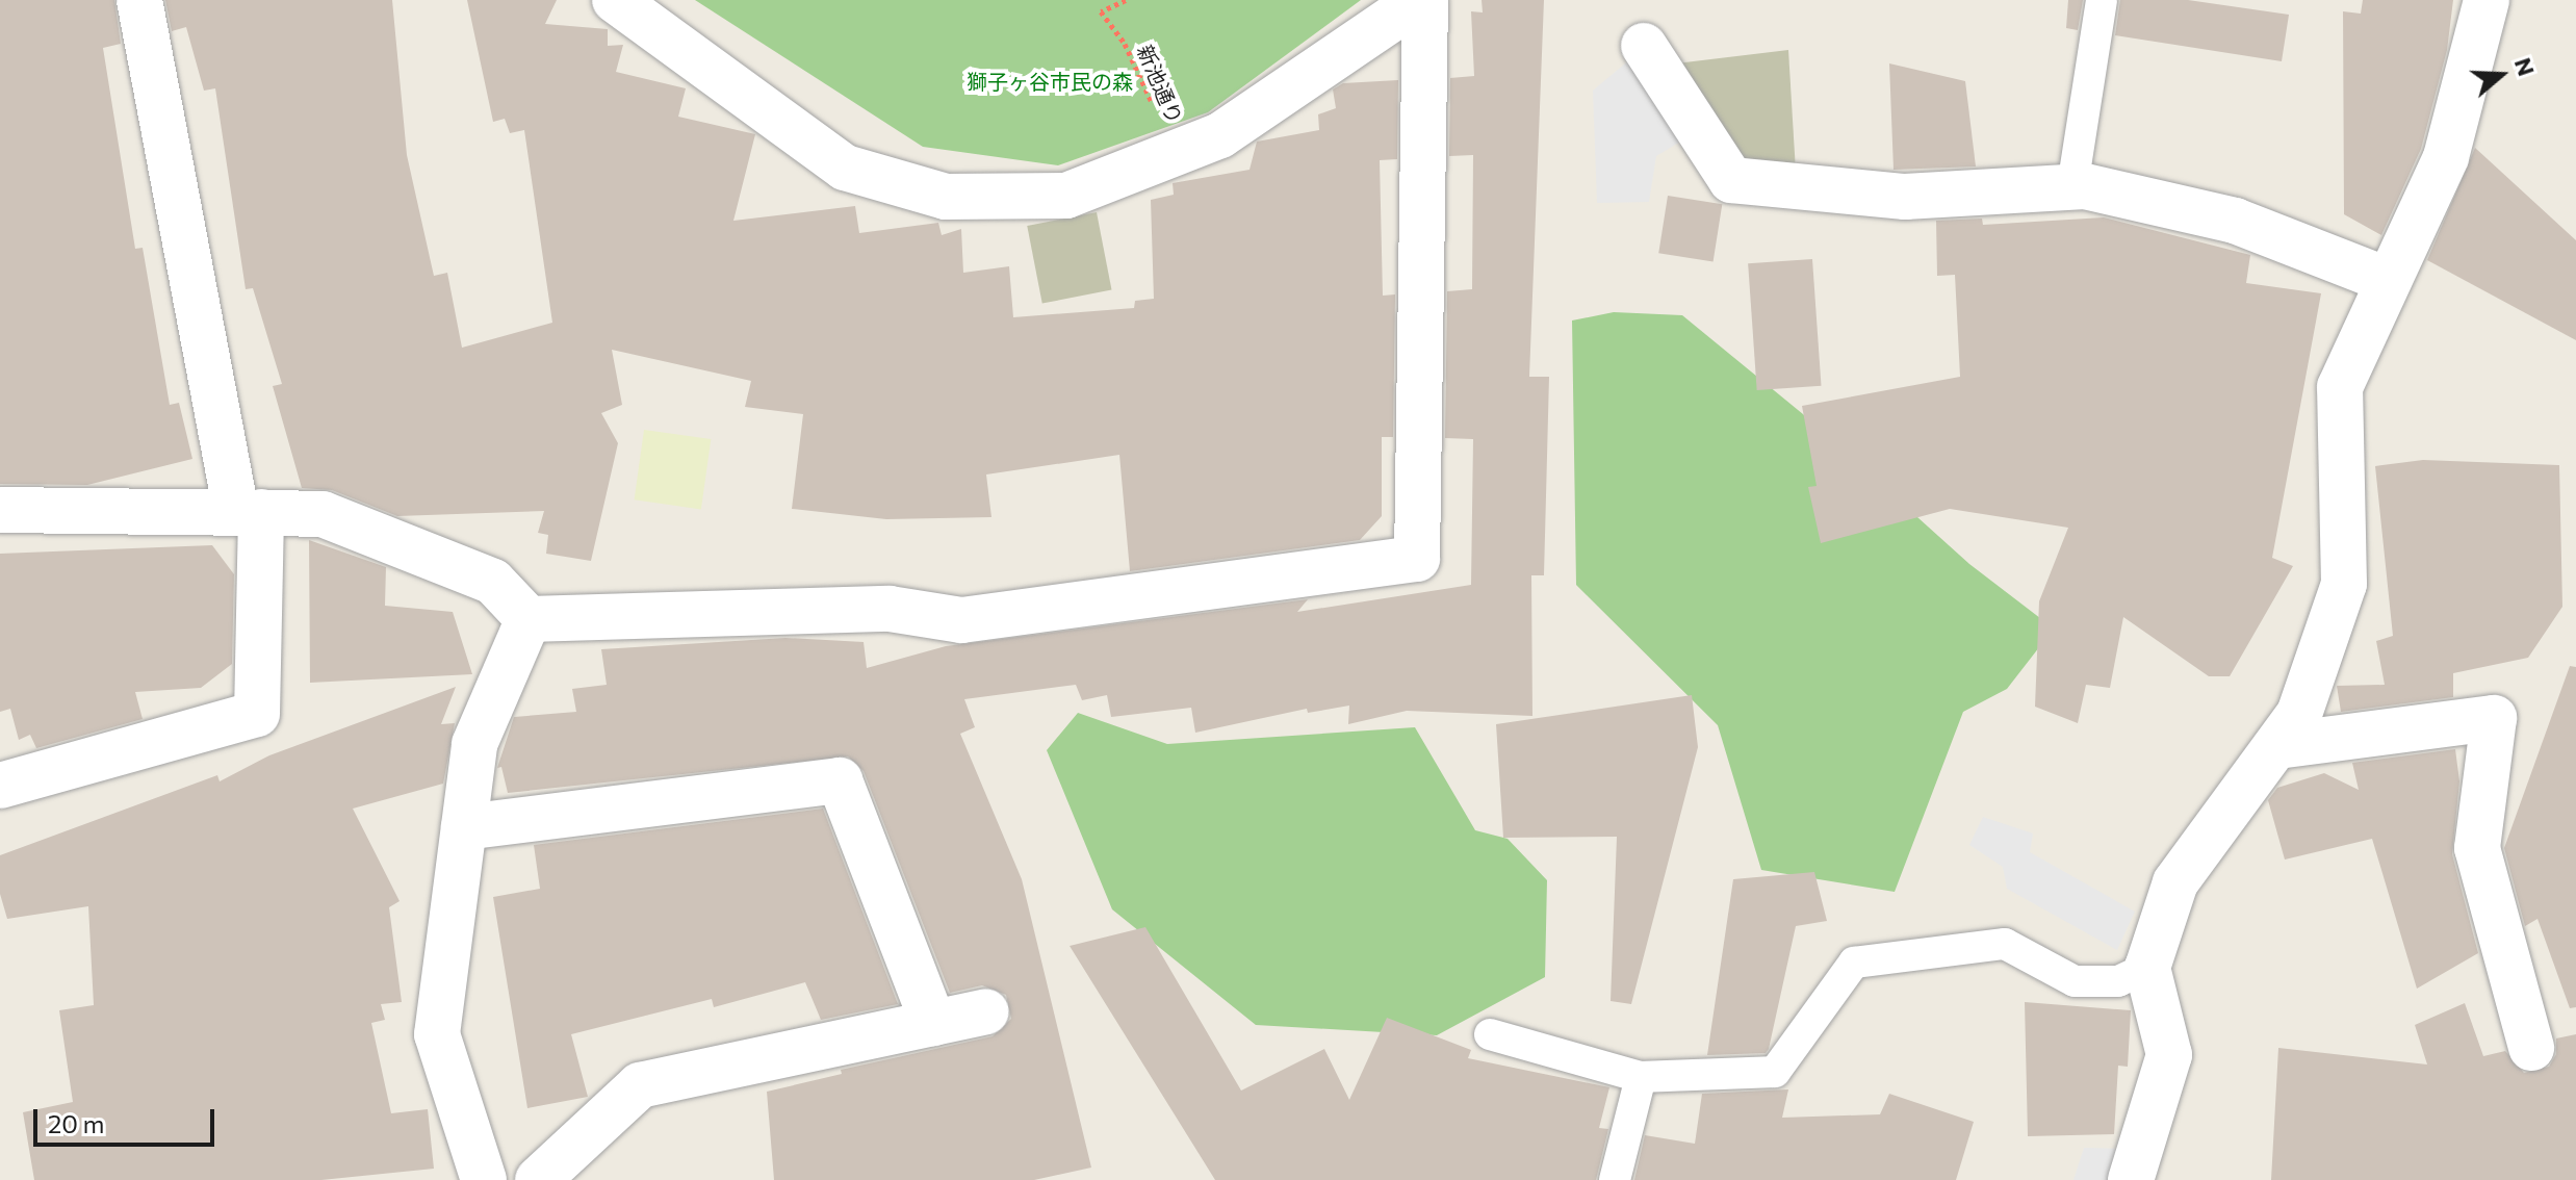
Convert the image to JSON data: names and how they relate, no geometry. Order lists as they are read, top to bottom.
{
  "streets": {
    "path": ["新池通り"]
  },
  "parks": ["獅子ヶ谷市民の森"],
  "scale_bar": "20 m",
  "north": "right"
}
